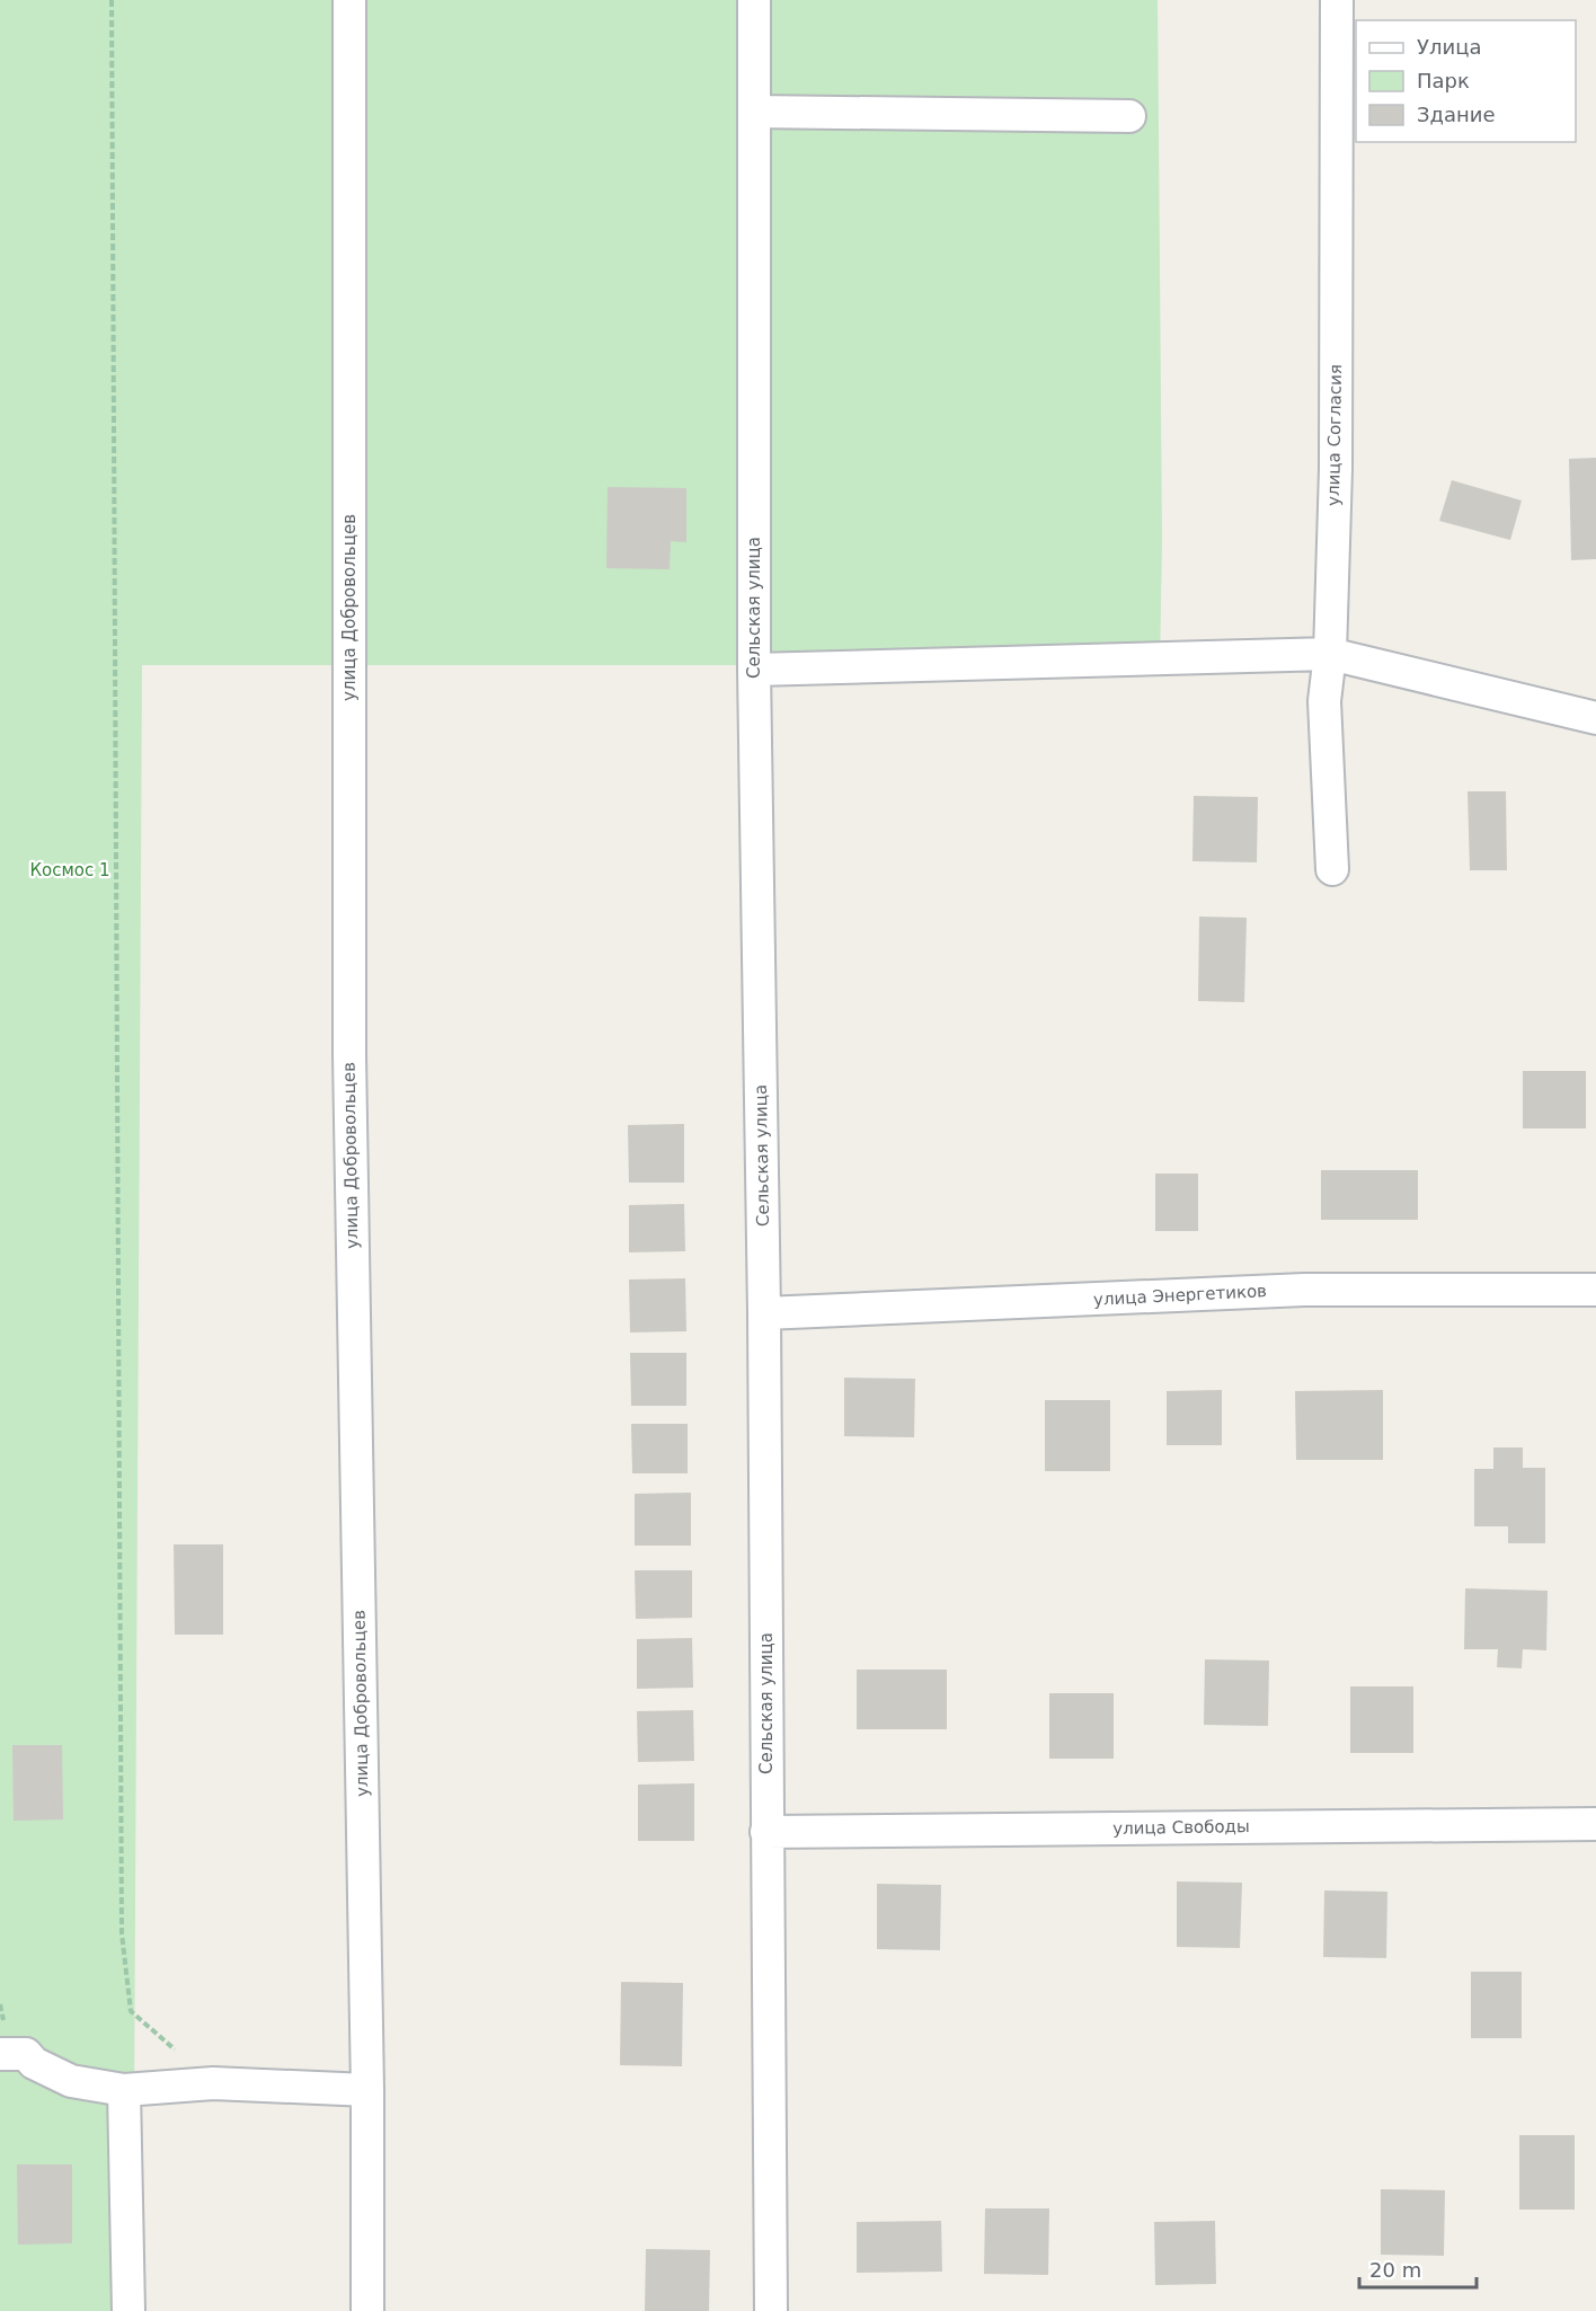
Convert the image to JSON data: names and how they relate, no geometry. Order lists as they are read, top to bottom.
{
  "streets": {
    "street": [
      "улица Согласия",
      "улица Добровольцев",
      "Сельская улица",
      "улица Энергетиков",
      "улица Свободы"
    ]
  },
  "crossings": [
    ["Сельская улица", "улица Энергетиков"],
    ["Сельская улица", "улица Свободы"]
  ],
  "parks": ["Космос 1"],
  "legend": ["Улица", "Парк", "Здание"],
  "scale_bar": "20 m"
}
